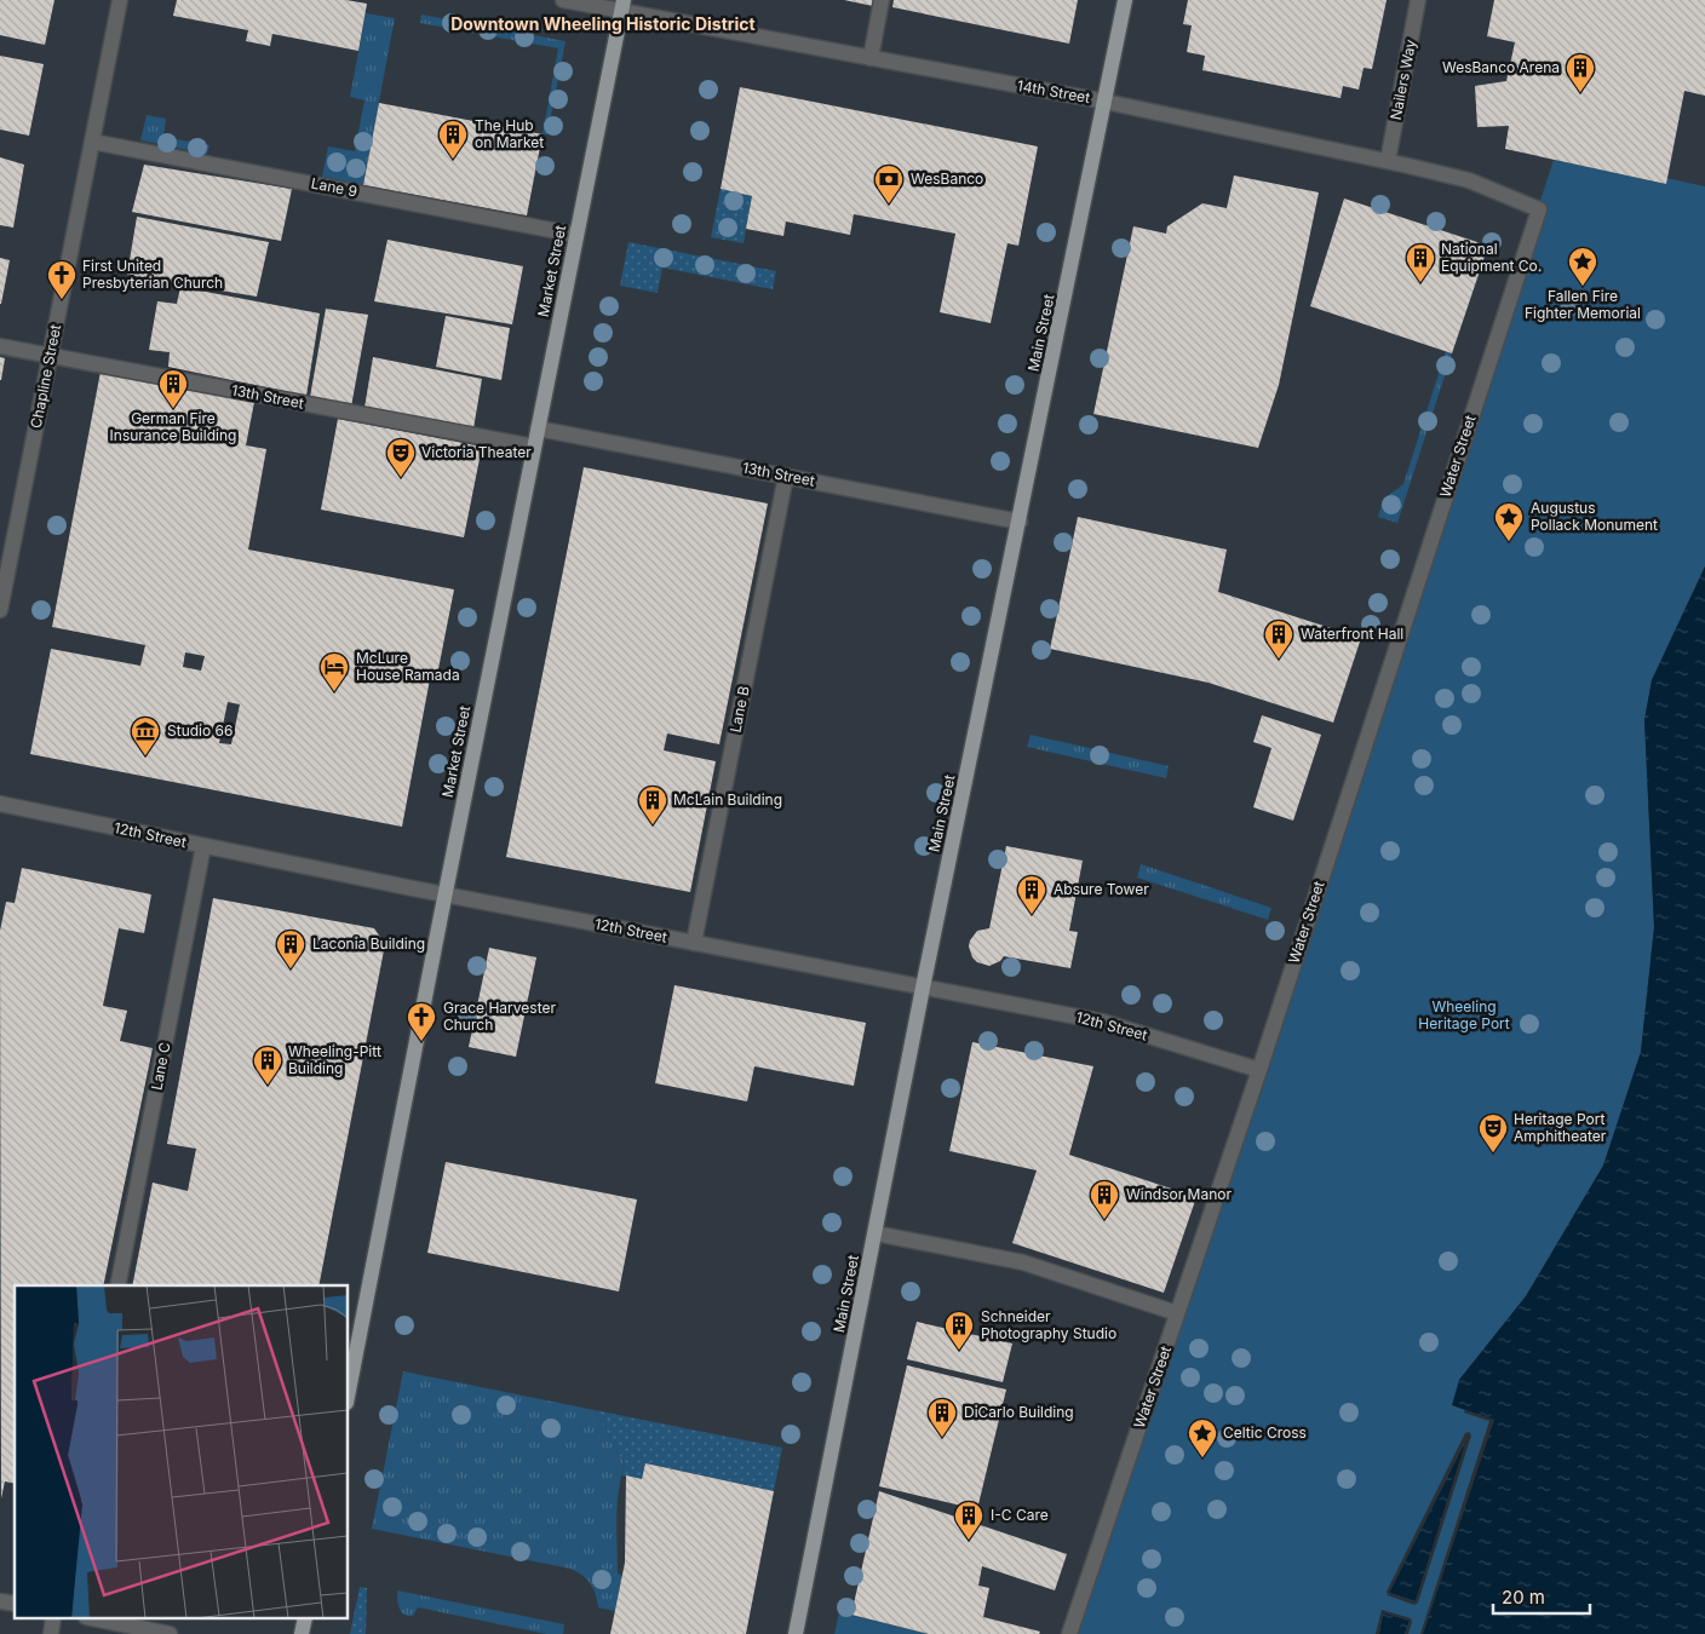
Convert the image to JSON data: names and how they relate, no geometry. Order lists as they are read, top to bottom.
{
  "streets": {
    "main road": ["Market Street", "Main Street"],
    "street": [
      "Nailers Way",
      "14th Street",
      "Lane 9",
      "Chapline Street",
      "13th Street",
      "Water Street",
      "Lane B",
      "12th Street",
      "Lane C"
    ]
  },
  "crossings": [
    ["Nailers Way", "14th Street"],
    ["14th Street", "Market Street"],
    ["14th Street", "Main Street"],
    ["14th Street", "Water Street"],
    ["Lane 9", "Market Street"],
    ["Lane 9", "Chapline Street"],
    ["Market Street", "13th Street"],
    ["Market Street", "12th Street"],
    ["Main Street", "13th Street"],
    ["Main Street", "12th Street"],
    ["Chapline Street", "13th Street"],
    ["13th Street", "Lane B"],
    ["Water Street", "12th Street"],
    ["Lane B", "12th Street"],
    ["12th Street", "Lane C"]
  ],
  "districts": ["Downtown Wheeling Historic District"],
  "parks": ["Wheeling Heritage Port"],
  "places": {
    "building": [
      "WesBanco Arena",
      "The Hub on Market",
      "National Equipment Co.",
      "German Fire Insurance Building",
      "Waterfront Hall",
      "McLain Building",
      "Absure Tower",
      "Laconia Building",
      "Wheeling-Pitt Building",
      "Windsor Manor",
      "Schneider Photography Studio",
      "DiCarlo Building",
      "I-C Care"
    ],
    "bank": ["WesBanco"],
    "place": ["Fallen Fire Fighter Memorial", "Augustus Pollack Monument", "Celtic Cross"],
    "church": ["First United Presbyterian Church", "Grace Harvester Church"],
    "theatre": ["Victoria Theater", "Heritage Port Amphitheater"],
    "hotel": ["McLure House Ramada"],
    "museum": ["Studio 66"]
  },
  "scale_bar": "20 m"
}
